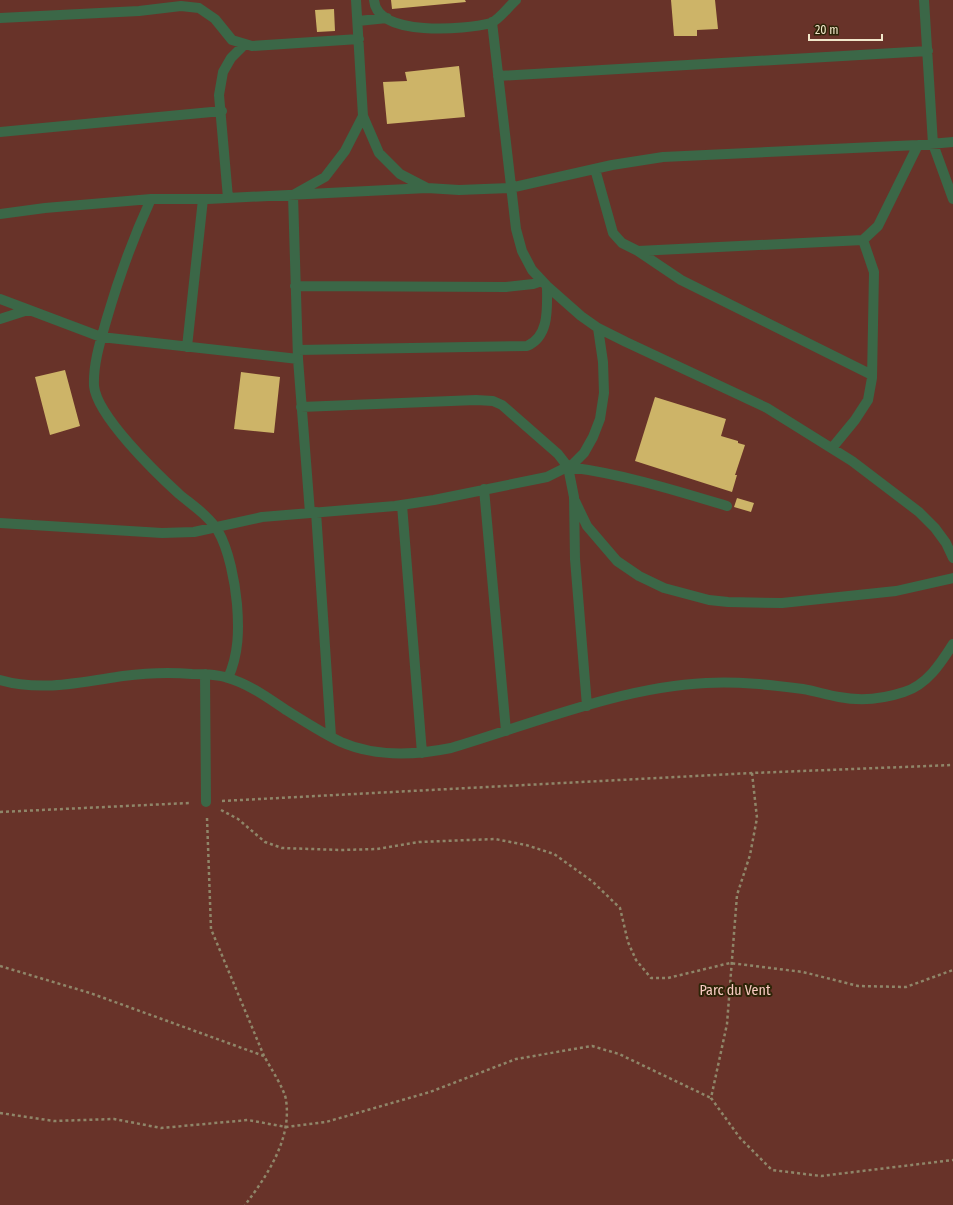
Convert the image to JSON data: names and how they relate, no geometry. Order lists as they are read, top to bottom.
{
  "parks": ["Parc du Vent"],
  "scale_bar": "20 m"
}
